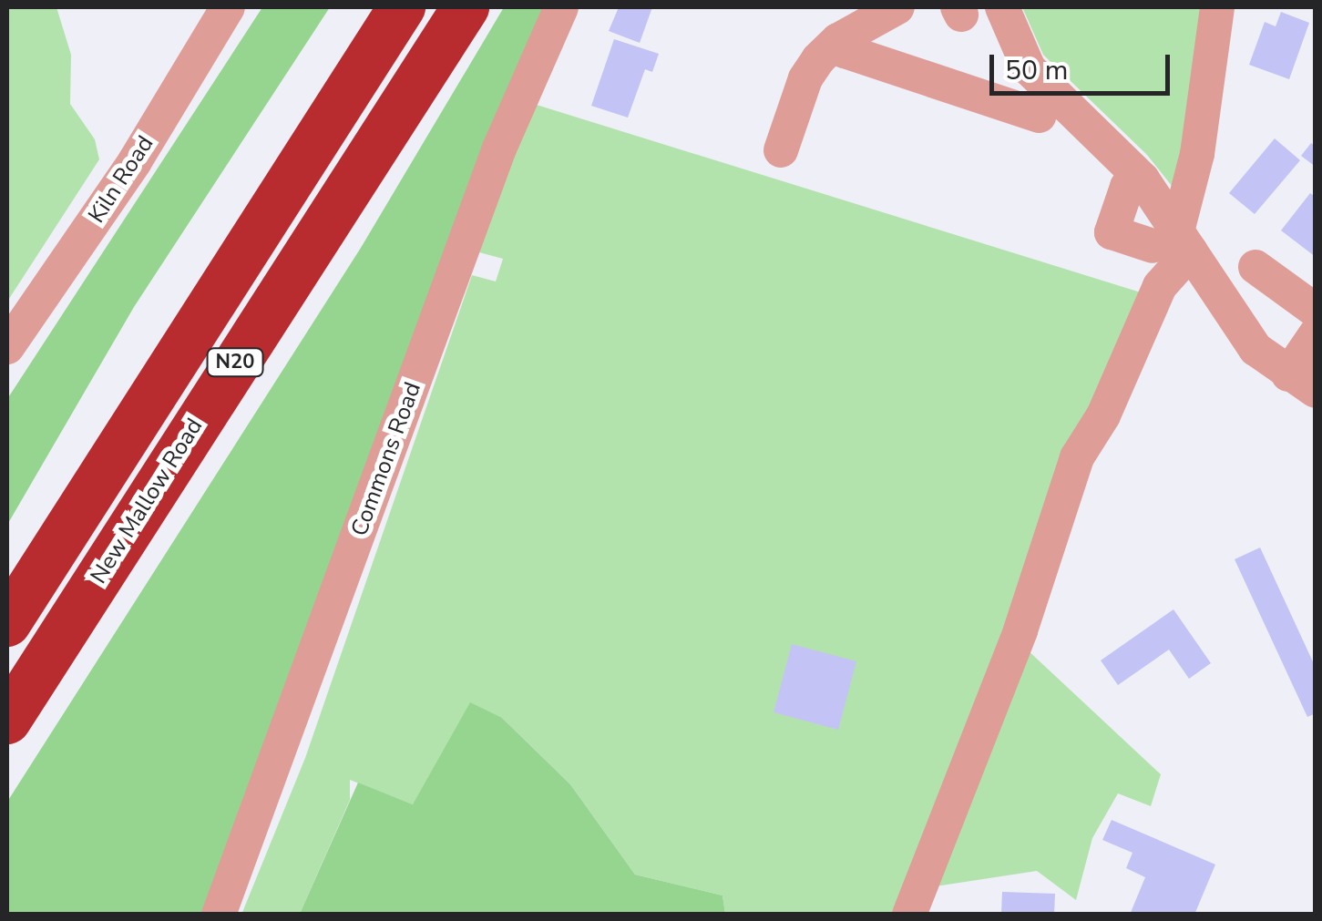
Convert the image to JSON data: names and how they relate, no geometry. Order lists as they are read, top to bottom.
{
  "streets": {
    "highway": ["N20", "New Mallow Road"],
    "street": ["Kiln Road", "Commons Road"]
  },
  "scale_bar": "50 m"
}
